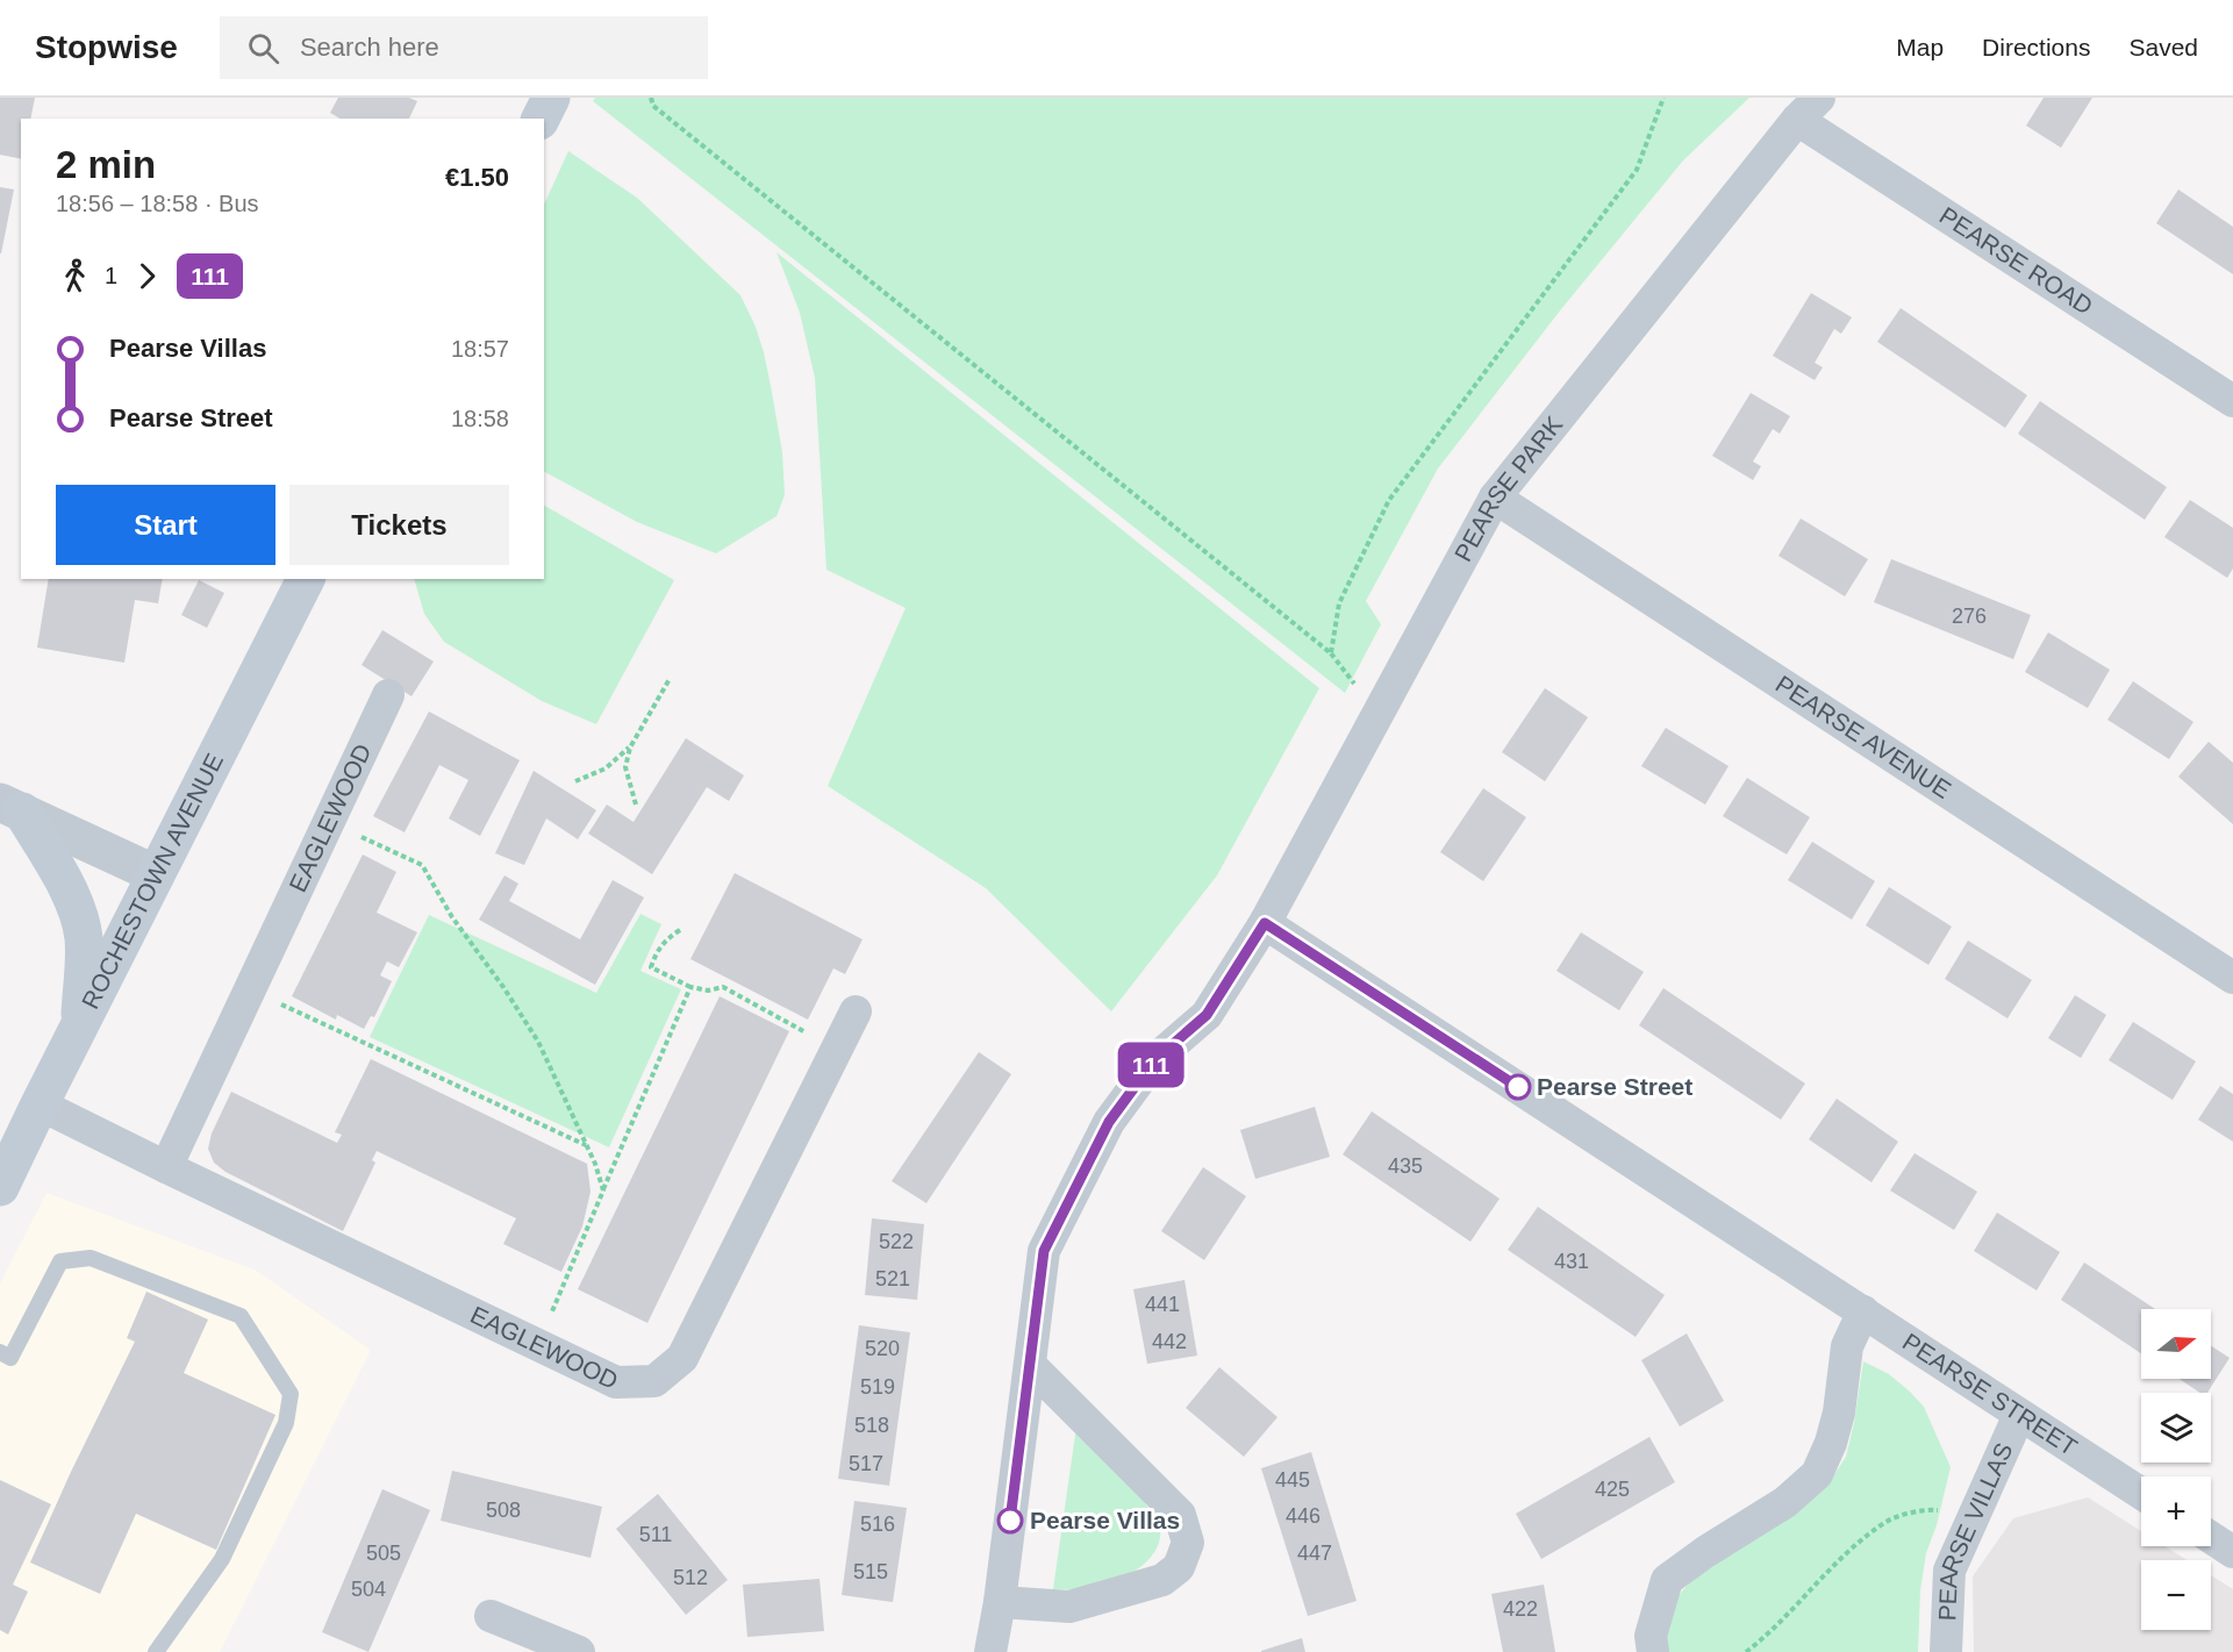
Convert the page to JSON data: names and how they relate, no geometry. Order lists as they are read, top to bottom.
{
  "streets": {
    "main road": ["ROCHESTOWN AVENUE"],
    "street": [
      "PEARSE ROAD",
      "PEARSE PARK",
      "PEARSE AVENUE",
      "EAGLEWOOD",
      "PEARSE STREET",
      "PEARSE VILLAS"
    ]
  },
  "crossings": [
    ["PEARSE ROAD", "PEARSE PARK"],
    ["PEARSE PARK", "PEARSE AVENUE"],
    ["PEARSE PARK", "PEARSE STREET"],
    ["EAGLEWOOD", "ROCHESTOWN AVENUE"],
    ["PEARSE STREET", "PEARSE VILLAS"]
  ],
  "places": ["Pearse Street", "Pearse Villas"],
  "lines": ["bus line 111"],
  "house_numbers": [
    "276",
    "435",
    "522",
    "431",
    "521",
    "441",
    "442",
    "520",
    "519",
    "518",
    "517",
    "445",
    "425",
    "508",
    "446",
    "516",
    "511",
    "505",
    "447",
    "515",
    "512",
    "504",
    "422"
  ],
  "north": "right",
  "page": {
    "header": "Stopwise",
    "search": "Search here",
    "nav": ["Map", "Directions", "Saved"],
    "on_map": "111",
    "heading": ["2 min", "18:56 – 18:58 · Bus", "€1.50"],
    "legs": ["1", "111"],
    "list": [
      {
        "name": "Pearse Villas",
        "value": "18:57"
      },
      {
        "name": "Pearse Street",
        "value": "18:58"
      }
    ],
    "buttons": ["Start", "Tickets"],
    "map_buttons": ["+", "−"]
  }
}
